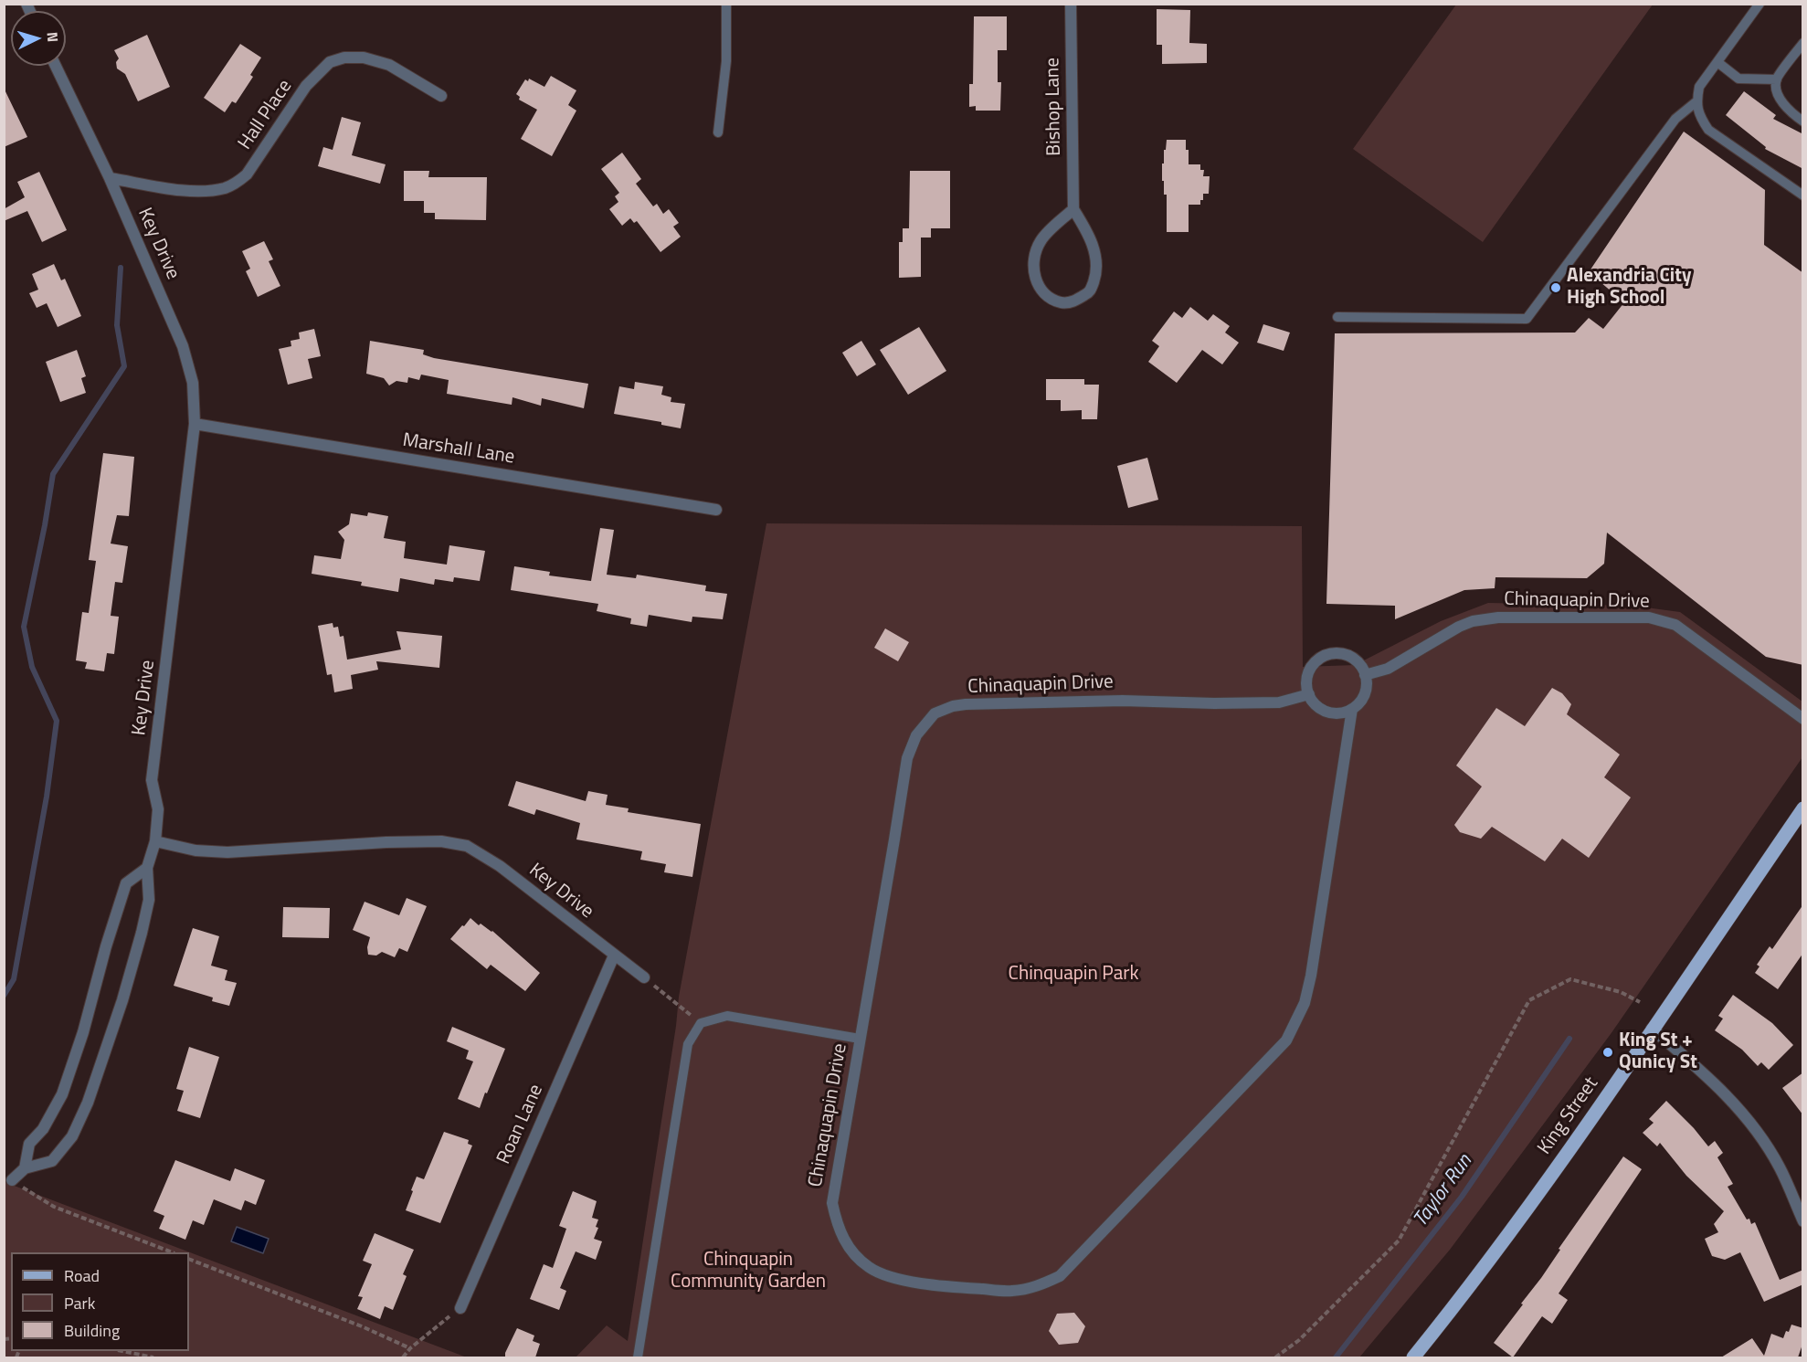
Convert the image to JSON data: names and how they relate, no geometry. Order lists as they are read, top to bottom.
{
  "streets": {
    "main road": ["King Street"],
    "street": [
      "Bishop Lane",
      "Hall Place",
      "Key Drive",
      "Marshall Lane",
      "Chinaquapin Drive",
      "Roan Lane"
    ]
  },
  "crossings": [
    ["Hall Place", "Key Drive"],
    ["Key Drive", "Marshall Lane"],
    ["Key Drive", "Roan Lane"]
  ],
  "water": ["Taylor Run"],
  "parks": ["Chinquapin Park", "Chinquapin Community Garden"],
  "places": ["Alexandria City High School", "King St + Qunicy St"],
  "legend": ["Road", "Park", "Building"],
  "north": "right"
}
